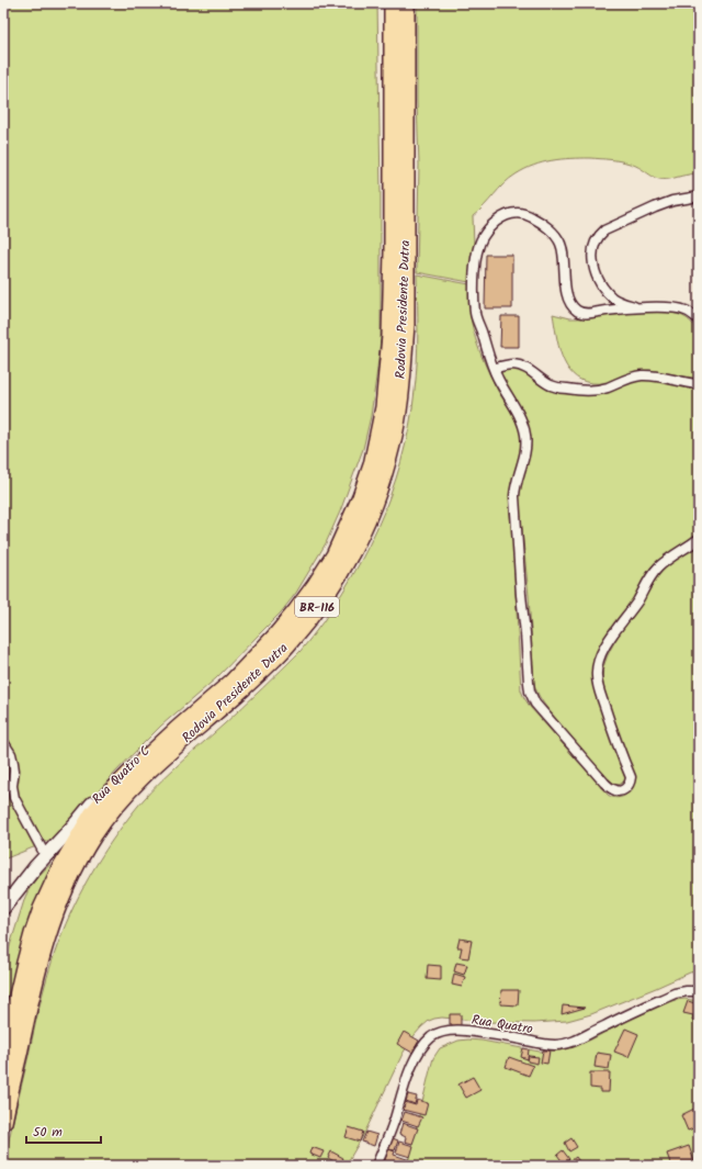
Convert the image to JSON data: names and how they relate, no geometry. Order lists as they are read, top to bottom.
{
  "streets": {
    "highway": ["Rodovia Presidente Dutra", "BR-116"],
    "street": ["Rua Quatro C", "Rua Quatro"]
  },
  "crossings": [
    ["Rodovia Presidente Dutra", "Rua Quatro C"]
  ],
  "scale_bar": "50 m"
}
